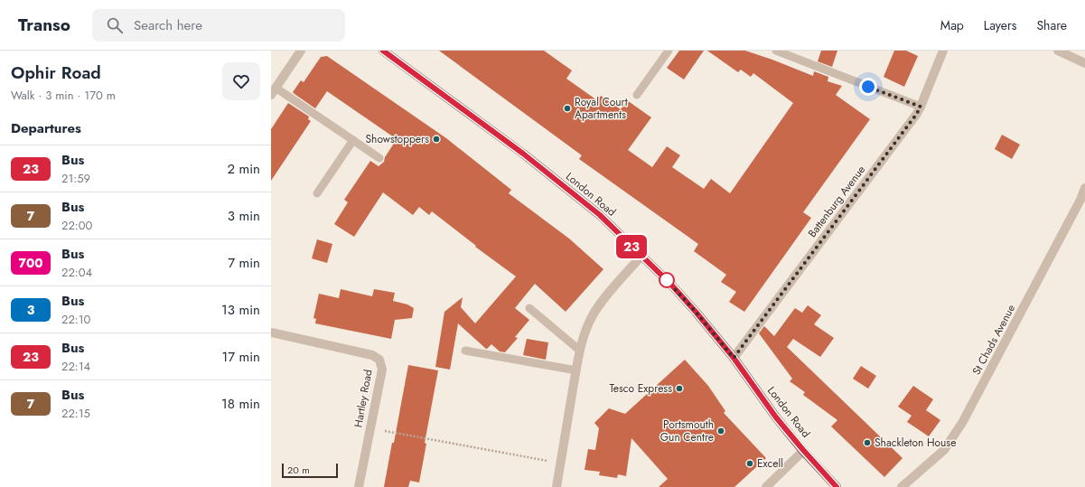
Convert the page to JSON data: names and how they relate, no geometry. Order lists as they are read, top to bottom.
{
  "streets": {
    "main road": ["London Road"],
    "street": ["Battenburg Avenue", "St Chads Avenue", "Hartley Road"]
  },
  "crossings": [
    ["London Road", "Battenburg Avenue"]
  ],
  "places": [
    "Royal Court Apartments",
    "Showstoppers",
    "Tesco Express",
    "Portsmouth Gun Centre",
    "Shackleton House",
    "Excell"
  ],
  "lines": ["bus line 23"],
  "scale_bar": "20 m",
  "page": {
    "header": "Transo",
    "search": "Search here",
    "nav": ["Map", "Layers", "Share"],
    "heading": [
      ["Ophir Road", "Walk · 3 min · 170 m"],
      "Departures"
    ],
    "on_map": "23",
    "list": [
      {
        "mark": "23",
        "name": "Bus",
        "note": "21:59",
        "value": "2 min"
      },
      {
        "mark": "7",
        "name": "Bus",
        "note": "22:00",
        "value": "3 min"
      },
      {
        "mark": "700",
        "name": "Bus",
        "note": "22:04",
        "value": "7 min"
      },
      {
        "mark": "3",
        "name": "Bus",
        "note": "22:10",
        "value": "13 min"
      },
      {
        "mark": "23",
        "name": "Bus",
        "note": "22:14",
        "value": "17 min"
      },
      {
        "mark": "7",
        "name": "Bus",
        "note": "22:15",
        "value": "18 min"
      }
    ],
    "scale": "20 m"
  }
}
